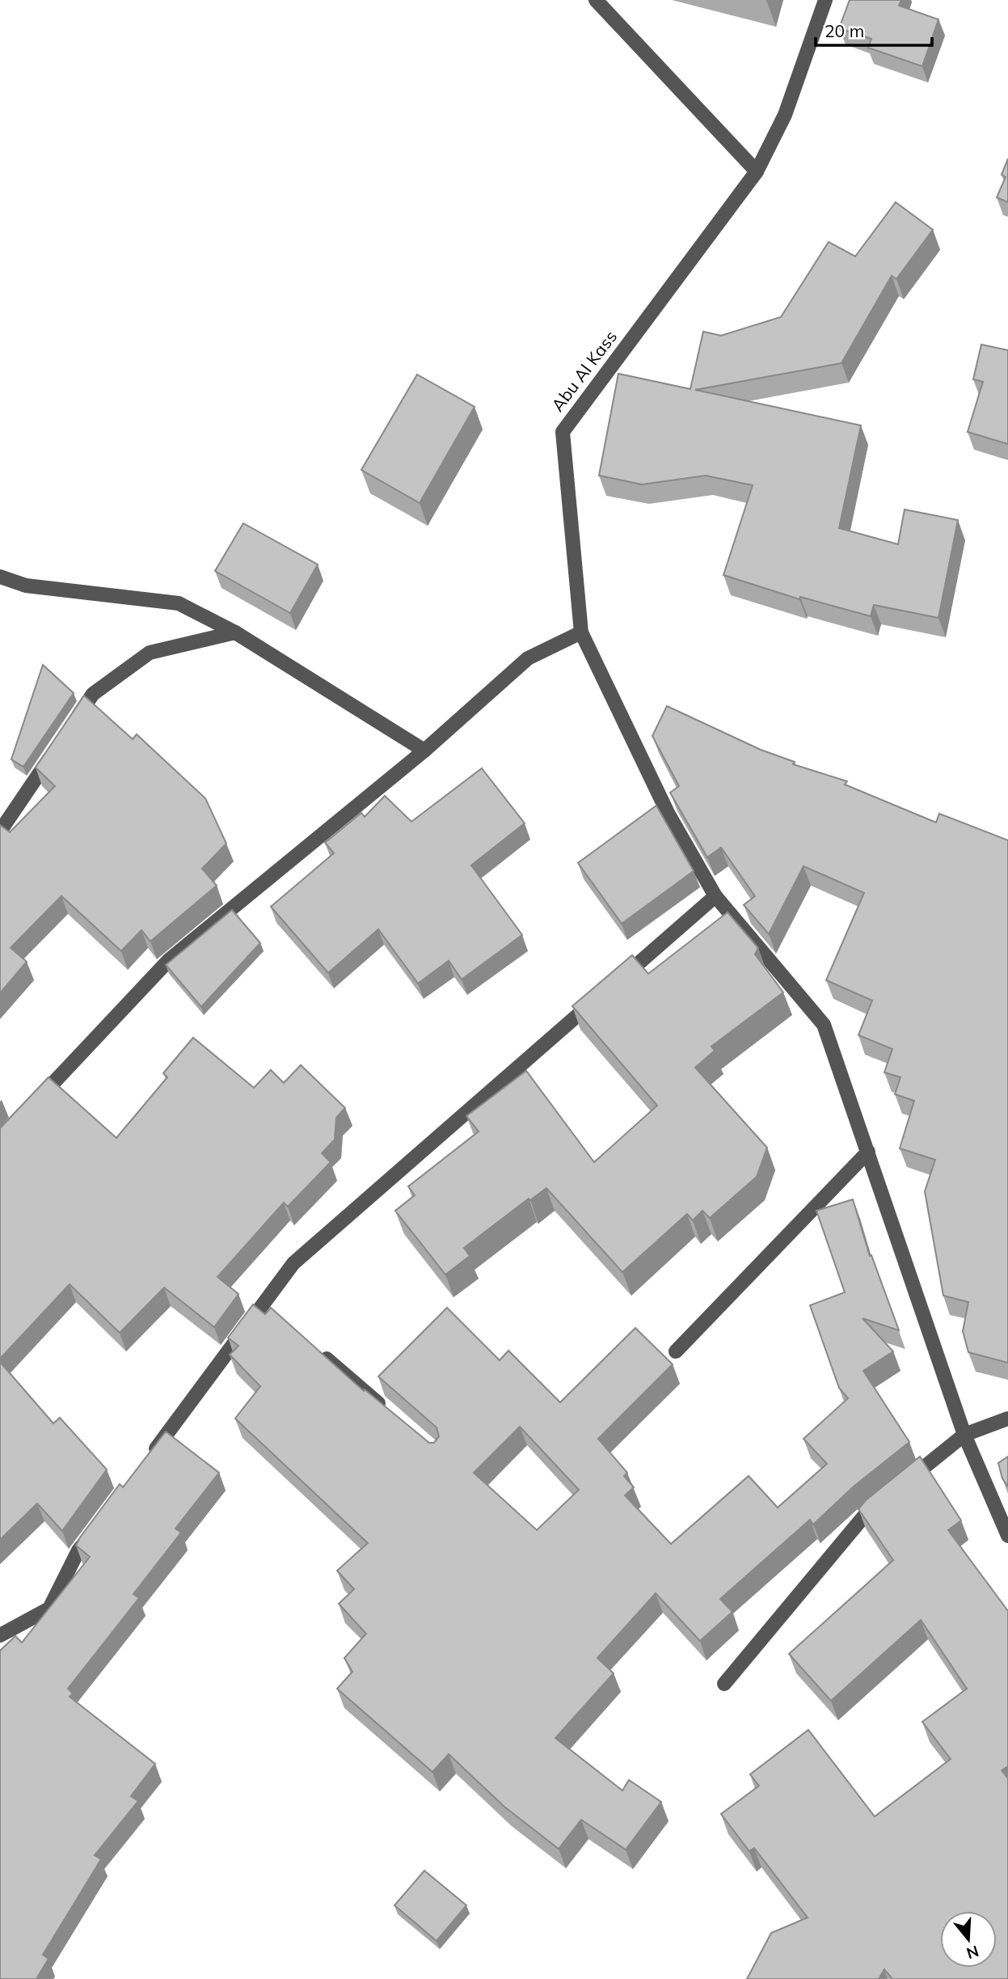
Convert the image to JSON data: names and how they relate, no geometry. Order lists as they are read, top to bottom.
{
  "streets": {
    "street": ["Abu Al Kass"]
  },
  "scale_bar": "20 m",
  "north": "bottom"
}
